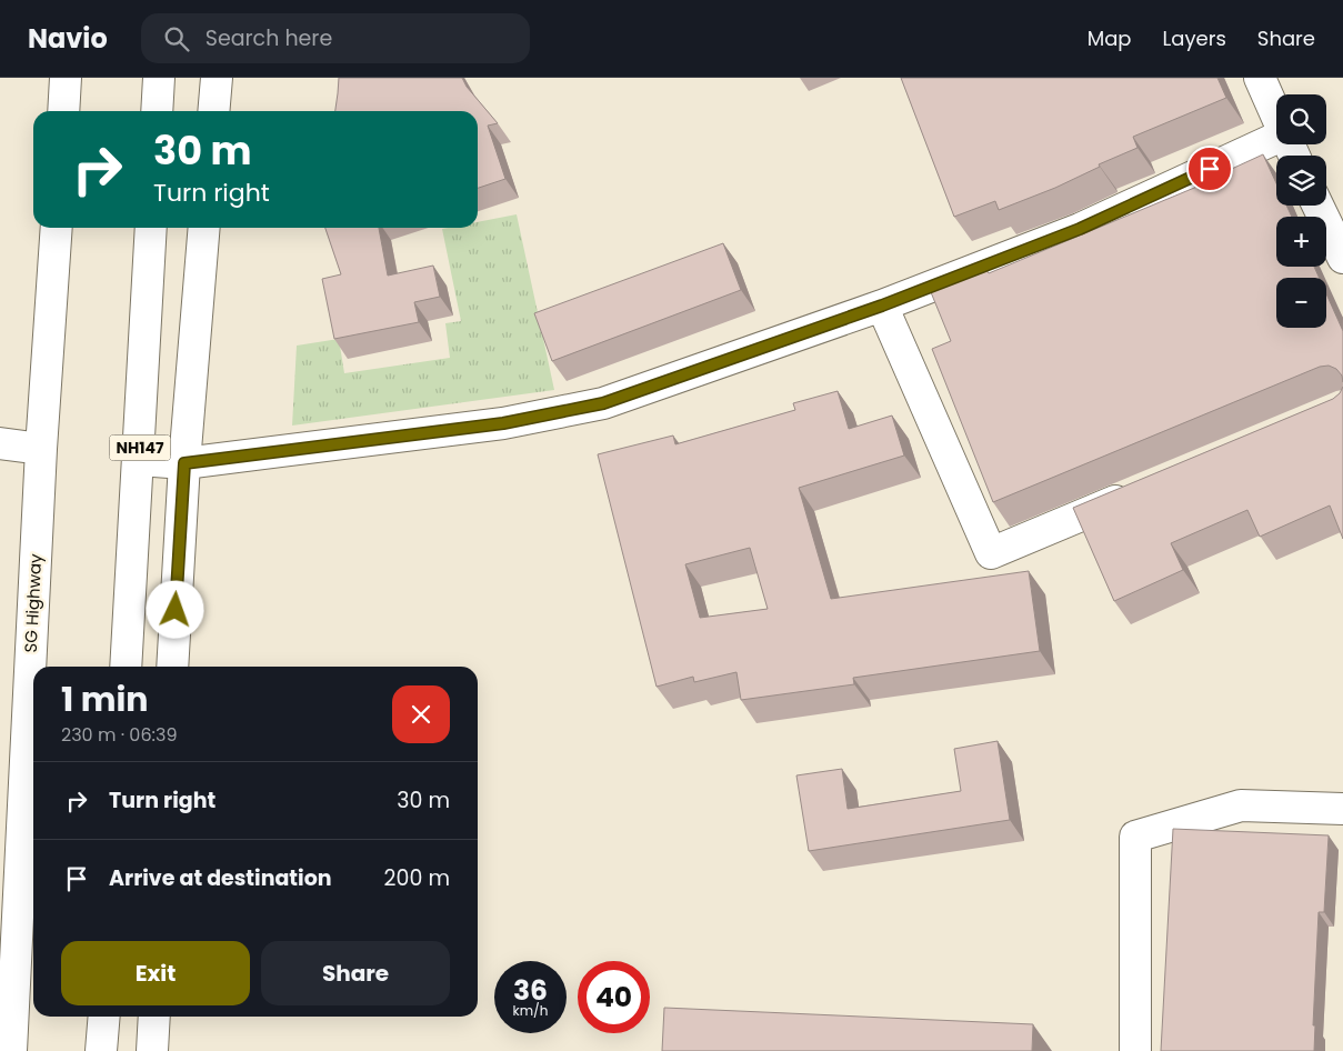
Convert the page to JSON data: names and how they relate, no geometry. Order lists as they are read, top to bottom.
{
  "streets": {
    "main road": ["NH147", "SG Highway"]
  },
  "page": {
    "header": "Navio",
    "search": "Search here",
    "nav": ["Map", "Layers", "Share"],
    "map_buttons": ["+", "−"],
    "turn": ["30 m", "Turn right"],
    "heading": ["1 min", "230 m · 06:39"],
    "list": [
      {
        "name": "Turn right",
        "value": "30 m"
      },
      {
        "name": "Arrive at destination",
        "value": "200 m"
      }
    ],
    "buttons": ["Exit", "Share"],
    "speed": "36 km/h",
    "limit": "40"
  }
}
